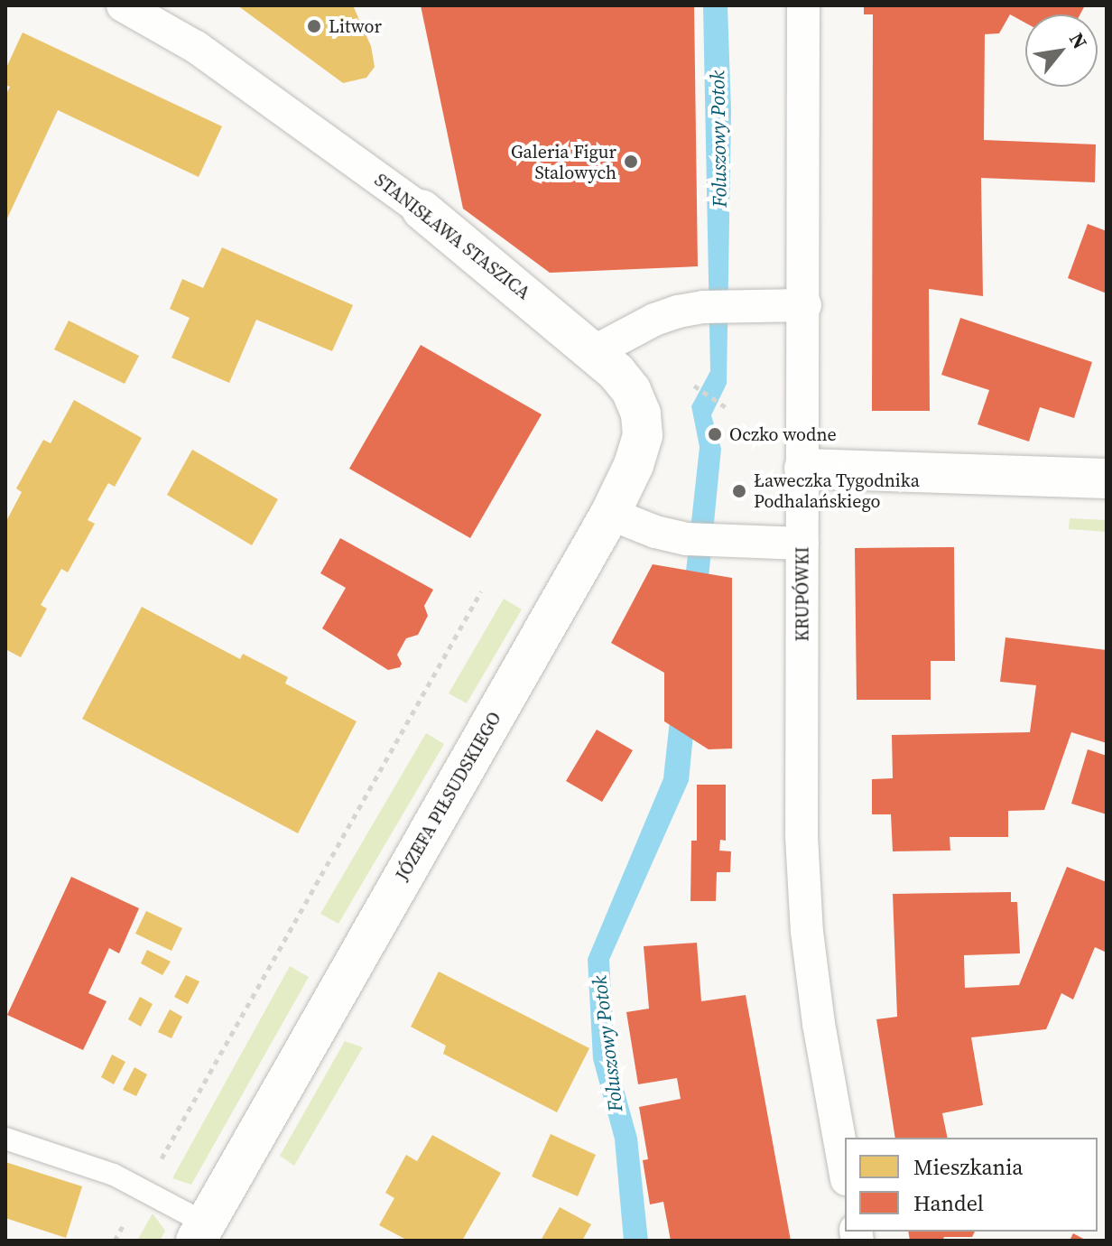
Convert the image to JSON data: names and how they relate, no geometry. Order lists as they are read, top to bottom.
{
  "streets": {
    "street": ["STANISŁAWA STASZICA", "KRUPÓWKI", "JÓZEFA PIŁSUDSKIEGO"]
  },
  "crossings": [
    ["STANISŁAWA STASZICA", "JÓZEFA PIŁSUDSKIEGO"]
  ],
  "water": ["Foluszowy Potok"],
  "places": [
    "Litwor",
    "Galeria Figur Stalowych",
    "Oczko wodne",
    "Ławeczka Tygodnika Podhalańskiego"
  ],
  "legend": ["Mieszkania", "Handel"],
  "north": "top right"
}
